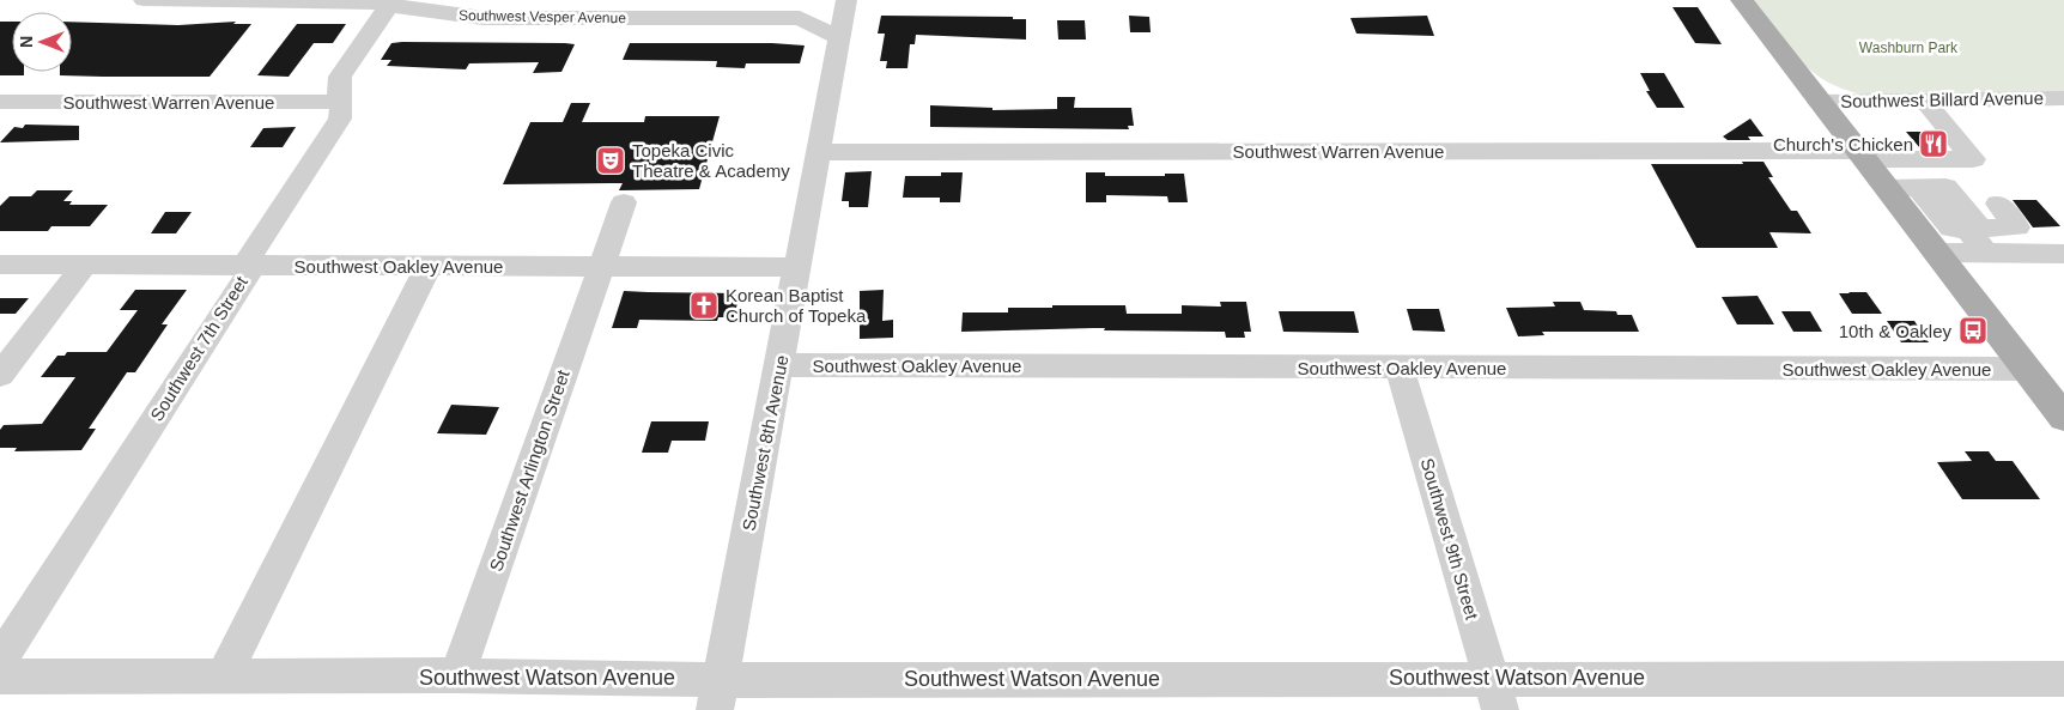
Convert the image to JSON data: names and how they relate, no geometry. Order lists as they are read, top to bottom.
{
  "streets": {
    "street": [
      "Southwest Vesper Avenue",
      "Southwest Billard Avenue",
      "Southwest Warren Avenue",
      "Southwest Oakley Avenue",
      "Southwest 7th Street",
      "Southwest 8th Avenue",
      "Southwest Arlington Street",
      "Southwest 9th Street",
      "Southwest Watson Avenue"
    ]
  },
  "crossings": [
    ["Southwest Vesper Avenue", "Southwest 7th Street"],
    ["Southwest Vesper Avenue", "Southwest 8th Avenue"],
    ["Southwest Billard Avenue", "Southwest Warren Avenue"],
    ["Southwest Warren Avenue", "Southwest 7th Street"],
    ["Southwest Warren Avenue", "Southwest 8th Avenue"],
    ["Southwest Oakley Avenue", "Southwest 7th Street"],
    ["Southwest Oakley Avenue", "Southwest 8th Avenue"],
    ["Southwest Oakley Avenue", "Southwest Arlington Street"],
    ["Southwest Oakley Avenue", "Southwest 9th Street"],
    ["Southwest 8th Avenue", "Southwest Watson Avenue"],
    ["Southwest Arlington Street", "Southwest Watson Avenue"],
    ["Southwest 9th Street", "Southwest Watson Avenue"]
  ],
  "parks": ["Washburn Park"],
  "places": {
    "restaurant": ["Church's Chicken"],
    "theatre": ["Topeka Civic Theatre & Academy"],
    "church": ["Korean Baptist Church of Topeka"],
    "bus stop": ["10th & Oakley"]
  },
  "north": "left"
}
